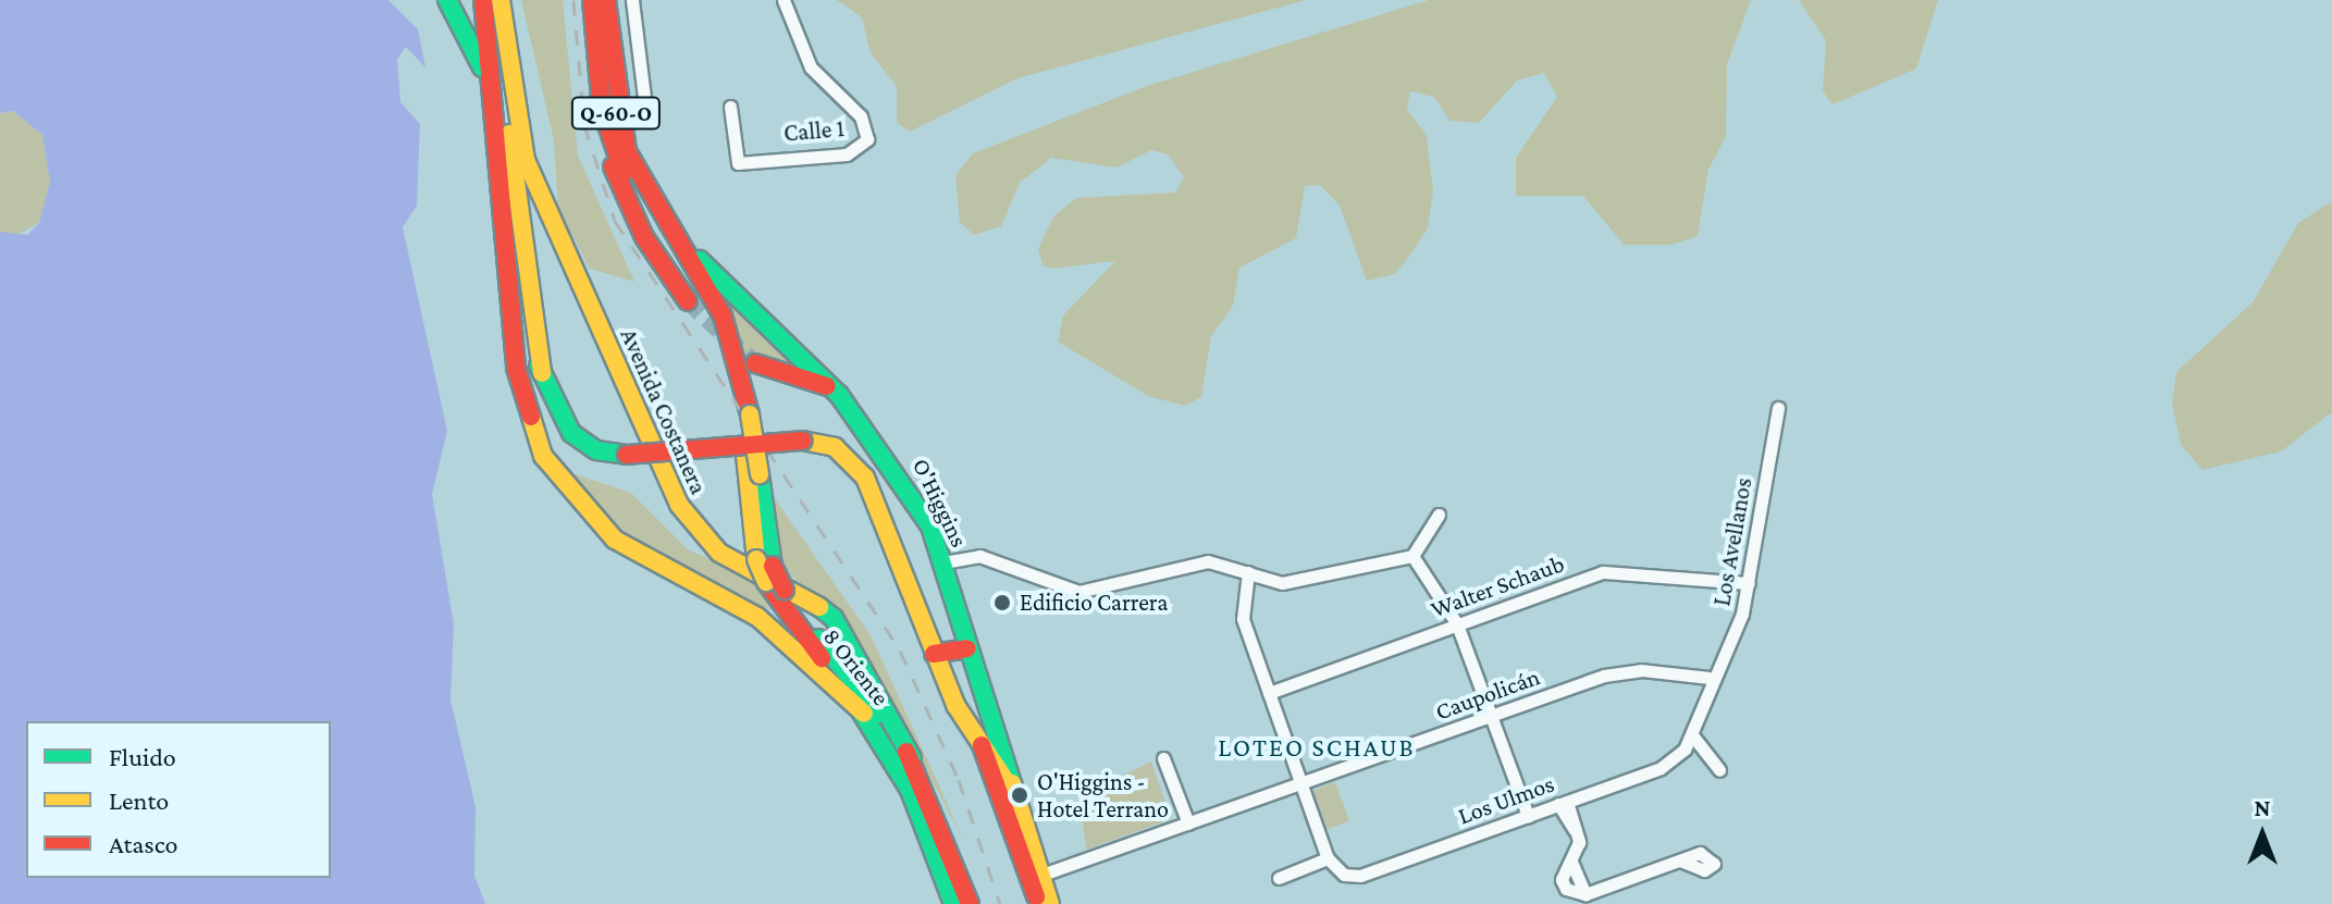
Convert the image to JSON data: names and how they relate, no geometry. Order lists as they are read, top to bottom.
{
  "streets": {
    "main road": [
      "Q-60-O",
      "Avenida Costanera",
      "O'Higgins",
      "8 Oriente"
    ],
    "street": [
      "Calle 1",
      "Los Avellanos",
      "Walter Schaub",
      "Caupolicán",
      "Los Ulmos"
    ]
  },
  "crossings": [
    ["Q-60-O", "O'Higgins"],
    ["Q-60-O", "8 Oriente"],
    ["Avenida Costanera", "8 Oriente"],
    ["O'Higgins", "Caupolicán"],
    ["Los Avellanos", "Walter Schaub"],
    ["Los Avellanos", "Caupolicán"],
    ["Los Avellanos", "Los Ulmos"]
  ],
  "districts": ["LOTEO SCHAUB"],
  "places": ["Edificio Carrera", "O'Higgins - Hotel Terrano"],
  "legend": ["Fluido", "Lento", "Atasco"],
  "north": "top"
}
